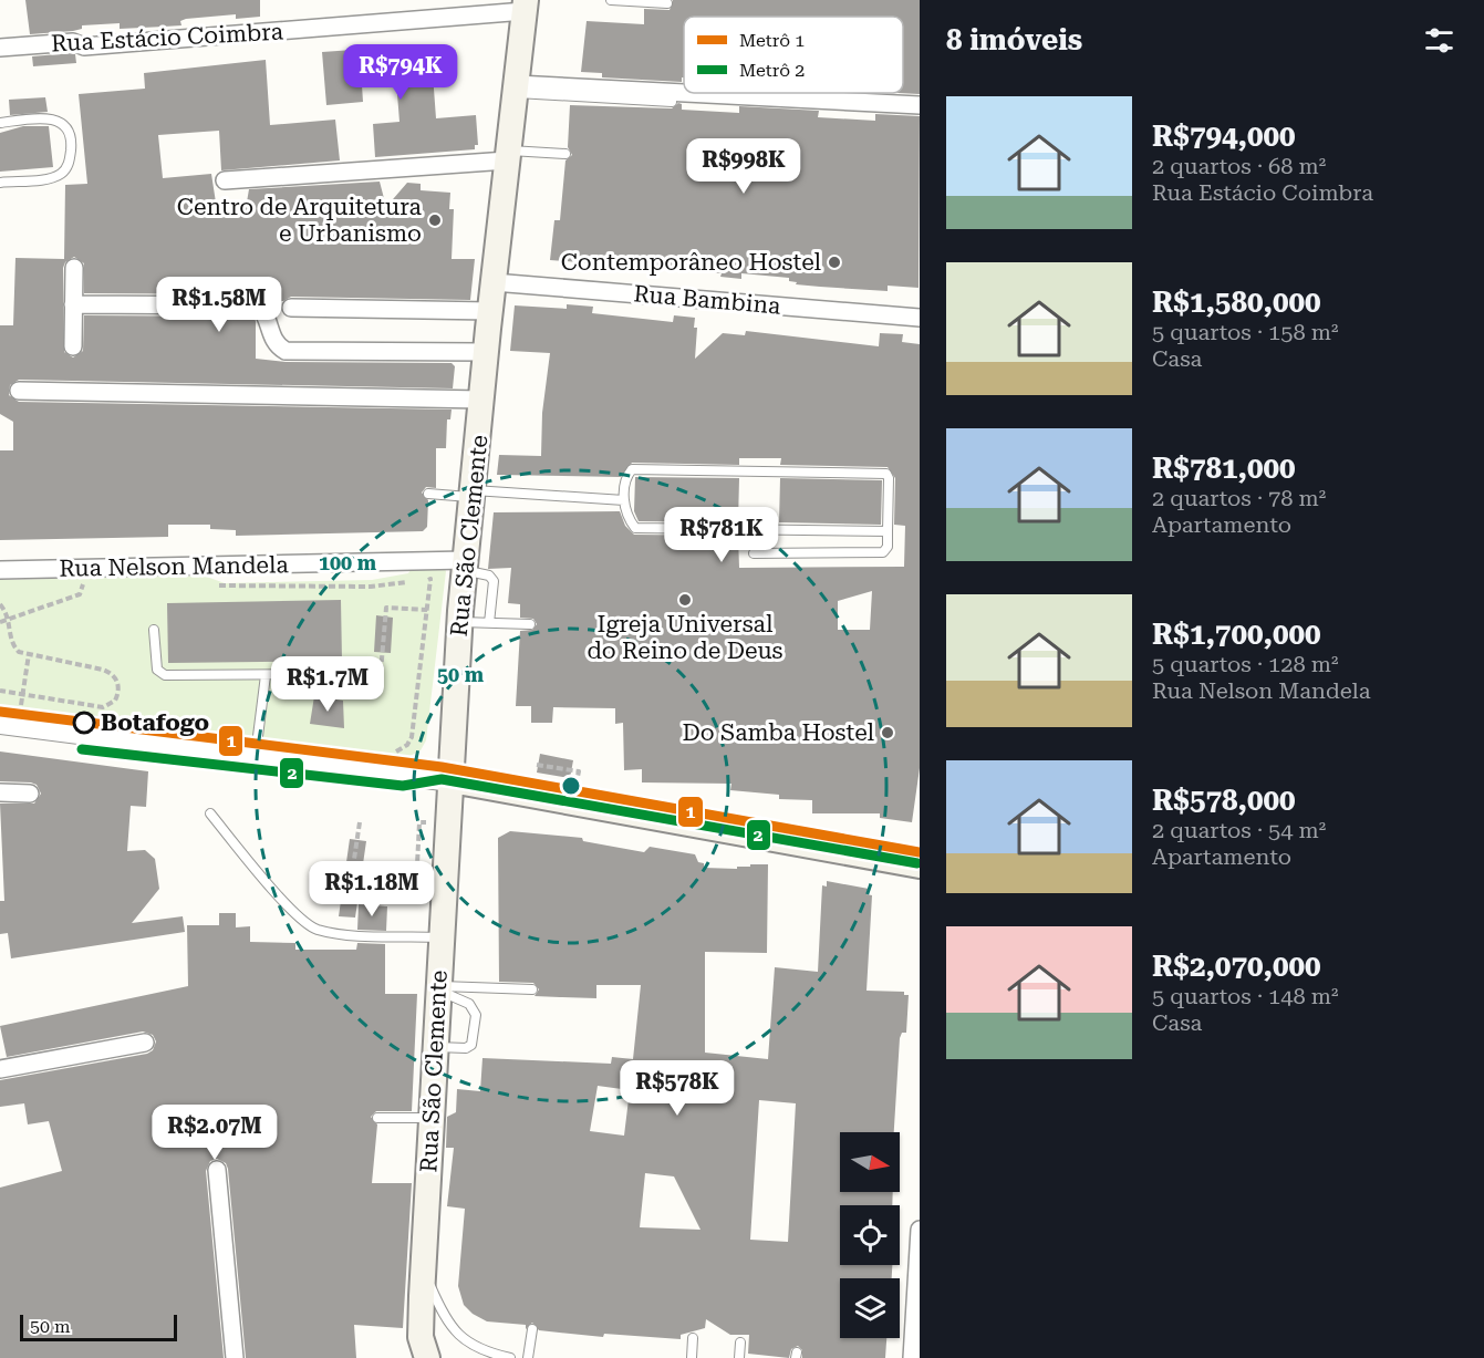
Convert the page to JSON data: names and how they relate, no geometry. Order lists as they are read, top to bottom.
{
  "streets": {
    "main road": ["Rua São Clemente"],
    "street": ["Rua Estácio Coimbra", "Rua Bambina", "Rua Nelson Mandela"]
  },
  "crossings": [
    ["Rua Estácio Coimbra", "Rua São Clemente"],
    ["Rua Bambina", "Rua São Clemente"],
    ["Rua São Clemente", "Rua Nelson Mandela"]
  ],
  "places": [
    "Centro de Arquitetura e Urbanismo",
    "Contemporâneo Hostel",
    "Igreja Universal do Reino de Deus",
    "Botafogo",
    "Do Samba Hostel"
  ],
  "lines": ["metro line 1", "metro line 2"],
  "legend": ["Metrô 1", "Metrô 2"],
  "scale_bar": "50 m",
  "north": "right",
  "page": {
    "heading": "8 imóveis",
    "price": [
      "R$794K",
      "R$998K",
      "R$1.58M",
      "R$781K",
      "R$1.7M",
      "R$1.18M",
      "R$578K",
      "R$2.07M"
    ],
    "list": [
      {
        "name": "R$794,000",
        "note": "2 quartos · 68 m² · Rua Estácio Coimbra"
      },
      {
        "name": "R$1,580,000",
        "note": "5 quartos · 158 m² · Casa"
      },
      {
        "name": "R$781,000",
        "note": "2 quartos · 78 m² · Apartamento"
      },
      {
        "name": "R$1,700,000",
        "note": "5 quartos · 128 m² · Rua Nelson Mandela"
      },
      {
        "name": "R$578,000",
        "note": "2 quartos · 54 m² · Apartamento"
      },
      {
        "name": "R$2,070,000",
        "note": "5 quartos · 148 m² · Casa"
      }
    ],
    "scale": "50 m"
  },
  "rings": ["100 m", "50 m"]
}
